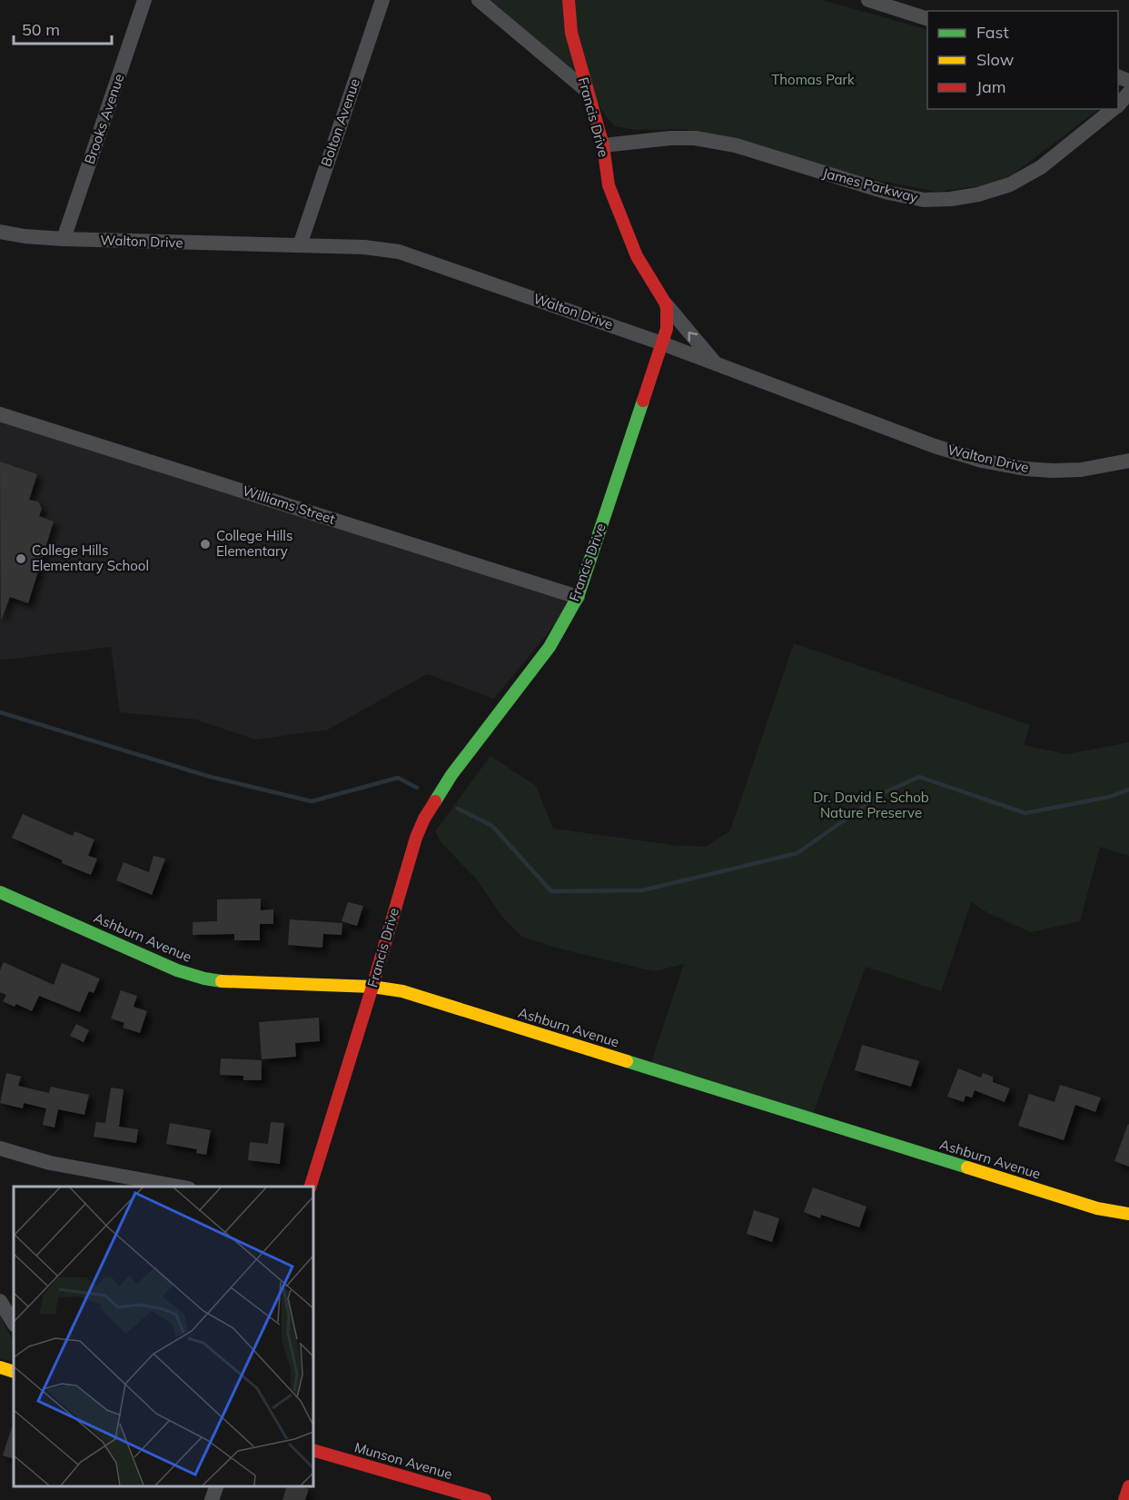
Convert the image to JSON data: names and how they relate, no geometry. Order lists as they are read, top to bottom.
{
  "streets": {
    "street": [
      "Francis Drive",
      "Brooks Avenue",
      "Bolton Avenue",
      "James Parkway",
      "Walton Drive",
      "Williams Street",
      "Ashburn Avenue",
      "Munson Avenue"
    ]
  },
  "crossings": [
    ["Francis Drive", "James Parkway"],
    ["Francis Drive", "Walton Drive"],
    ["Francis Drive", "Williams Street"],
    ["Francis Drive", "Ashburn Avenue"],
    ["Brooks Avenue", "Walton Drive"],
    ["Bolton Avenue", "Walton Drive"]
  ],
  "parks": ["Thomas Park", "Dr. David E. Schob Nature Preserve"],
  "places": ["College Hills Elementary", "College Hills Elementary School"],
  "legend": ["Fast", "Slow", "Jam"],
  "scale_bar": "50 m"
}
